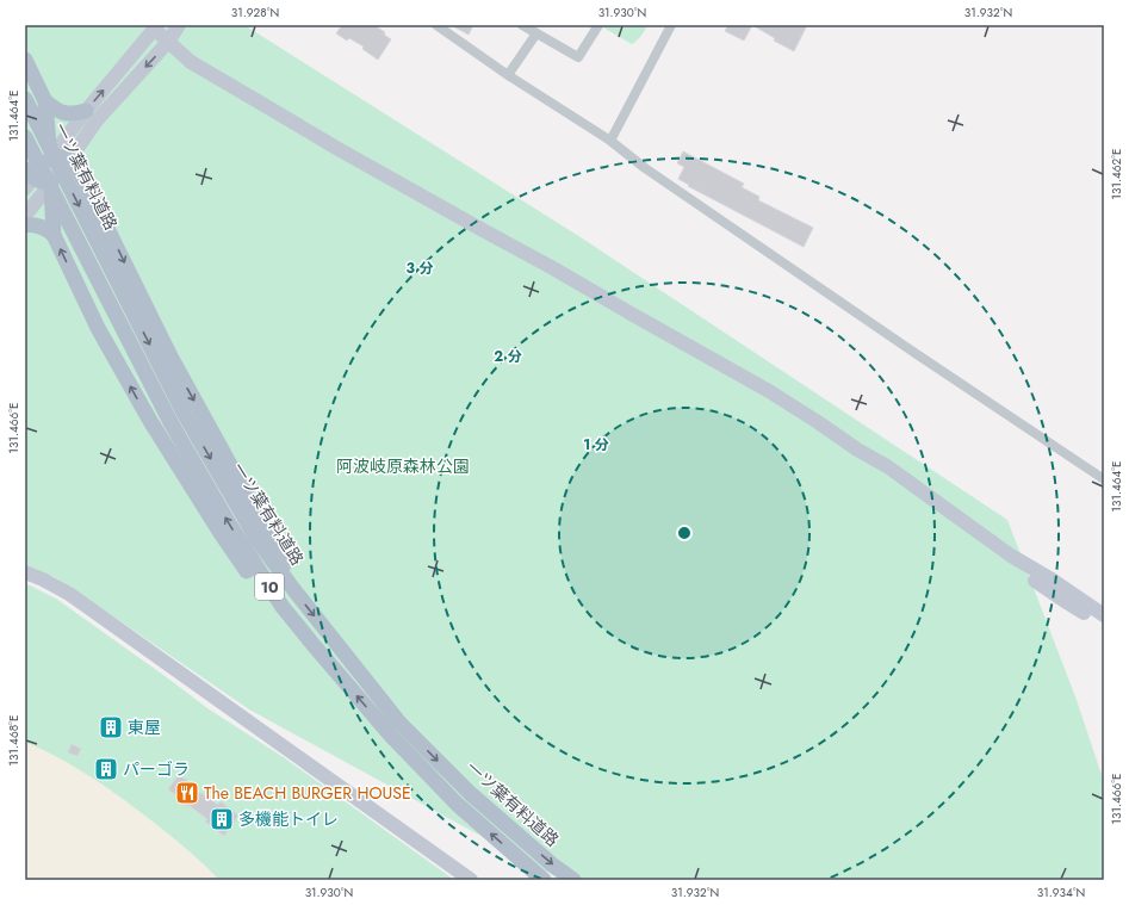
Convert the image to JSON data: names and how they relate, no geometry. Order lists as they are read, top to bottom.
{
  "streets": {
    "main road": ["一ツ葉有料道路", "10"]
  },
  "parks": ["阿波岐原森林公園"],
  "places": {
    "building": ["東屋", "パーゴラ", "多機能トイレ"],
    "restaurant": ["The BEACH BURGER HOUSE"]
  },
  "coordinates": [
    "31.928°N",
    "31.930°N",
    "31.932°N",
    "131.464°E",
    "131.462°E",
    "131.466°E",
    "131.468°E",
    "31.934°N"
  ],
  "rings": ["3 分", "2 分", "1 分"]
}
